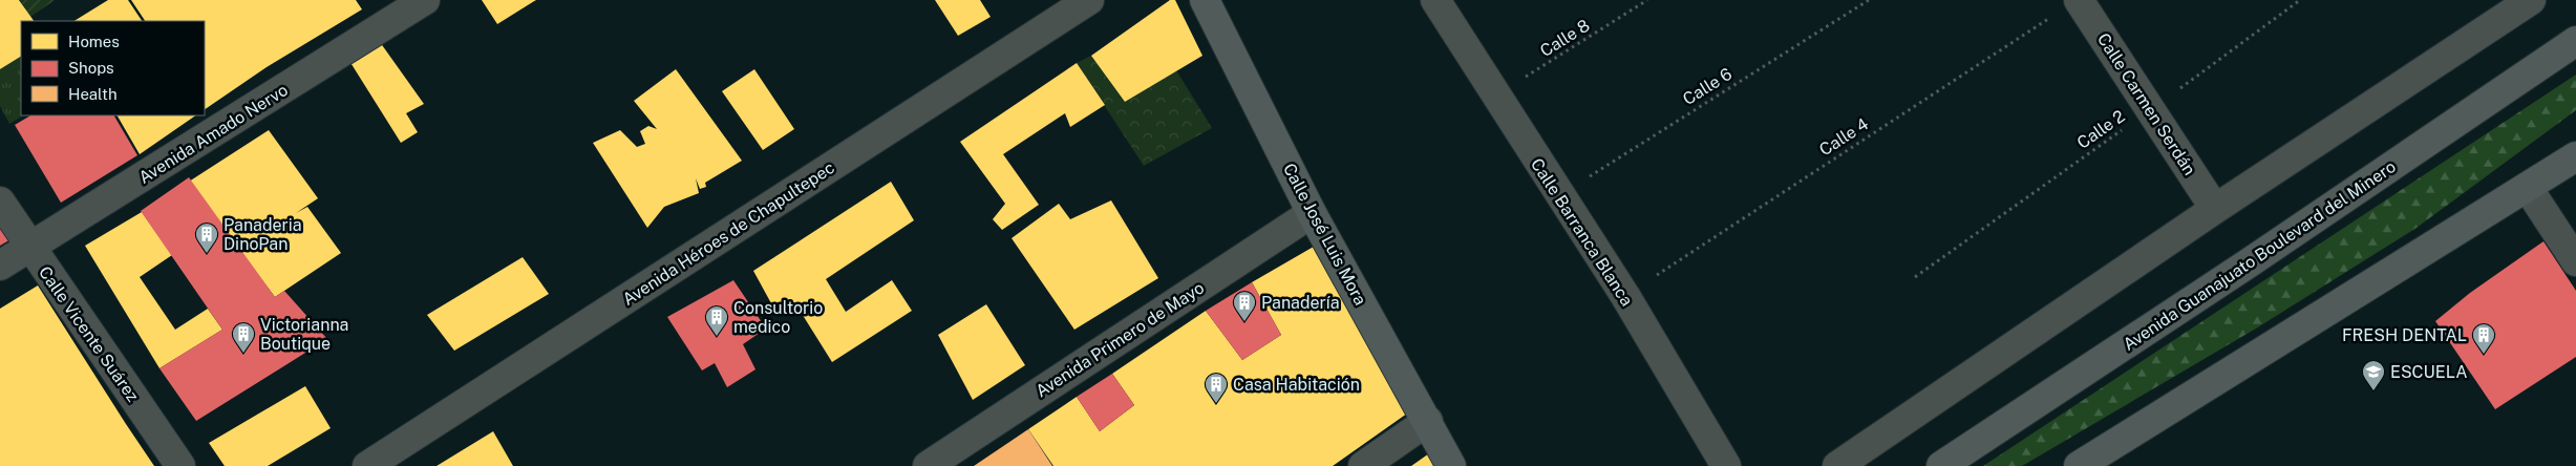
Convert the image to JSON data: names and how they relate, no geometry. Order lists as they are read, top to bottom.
{
  "streets": {
    "main road": ["Calle José Luis Mora", "Avenida Guanajuato Boulevard del Minero"],
    "street": [
      "Calle Carmen Serdán",
      "Avenida Amado Nervo",
      "Calle Barranca Blanca",
      "Avenida Héroes de Chapultepec",
      "Calle Vicente Suárez",
      "Avenida Primero de Mayo"
    ],
    "path": [
      "Calle 8",
      "Calle 6",
      "Calle 2",
      "Calle 4"
    ]
  },
  "crossings": [
    ["Calle 8", "Calle Barranca Blanca"],
    ["Calle 6", "Calle Barranca Blanca"],
    ["Calle Carmen Serdán", "Calle 2"],
    ["Avenida Amado Nervo", "Calle Vicente Suárez"],
    ["Calle 4", "Calle Barranca Blanca"],
    ["Calle José Luis Mora", "Avenida Primero de Mayo"]
  ],
  "places": {
    "building": [
      "Panaderia DinoPan",
      "Panadería",
      "Consultorio medico",
      "Victorianna Boutique",
      "FRESH DENTAL",
      "Casa Habitación"
    ],
    "school or university": ["ESCUELA"]
  },
  "legend": ["Homes", "Shops", "Health"]
}
